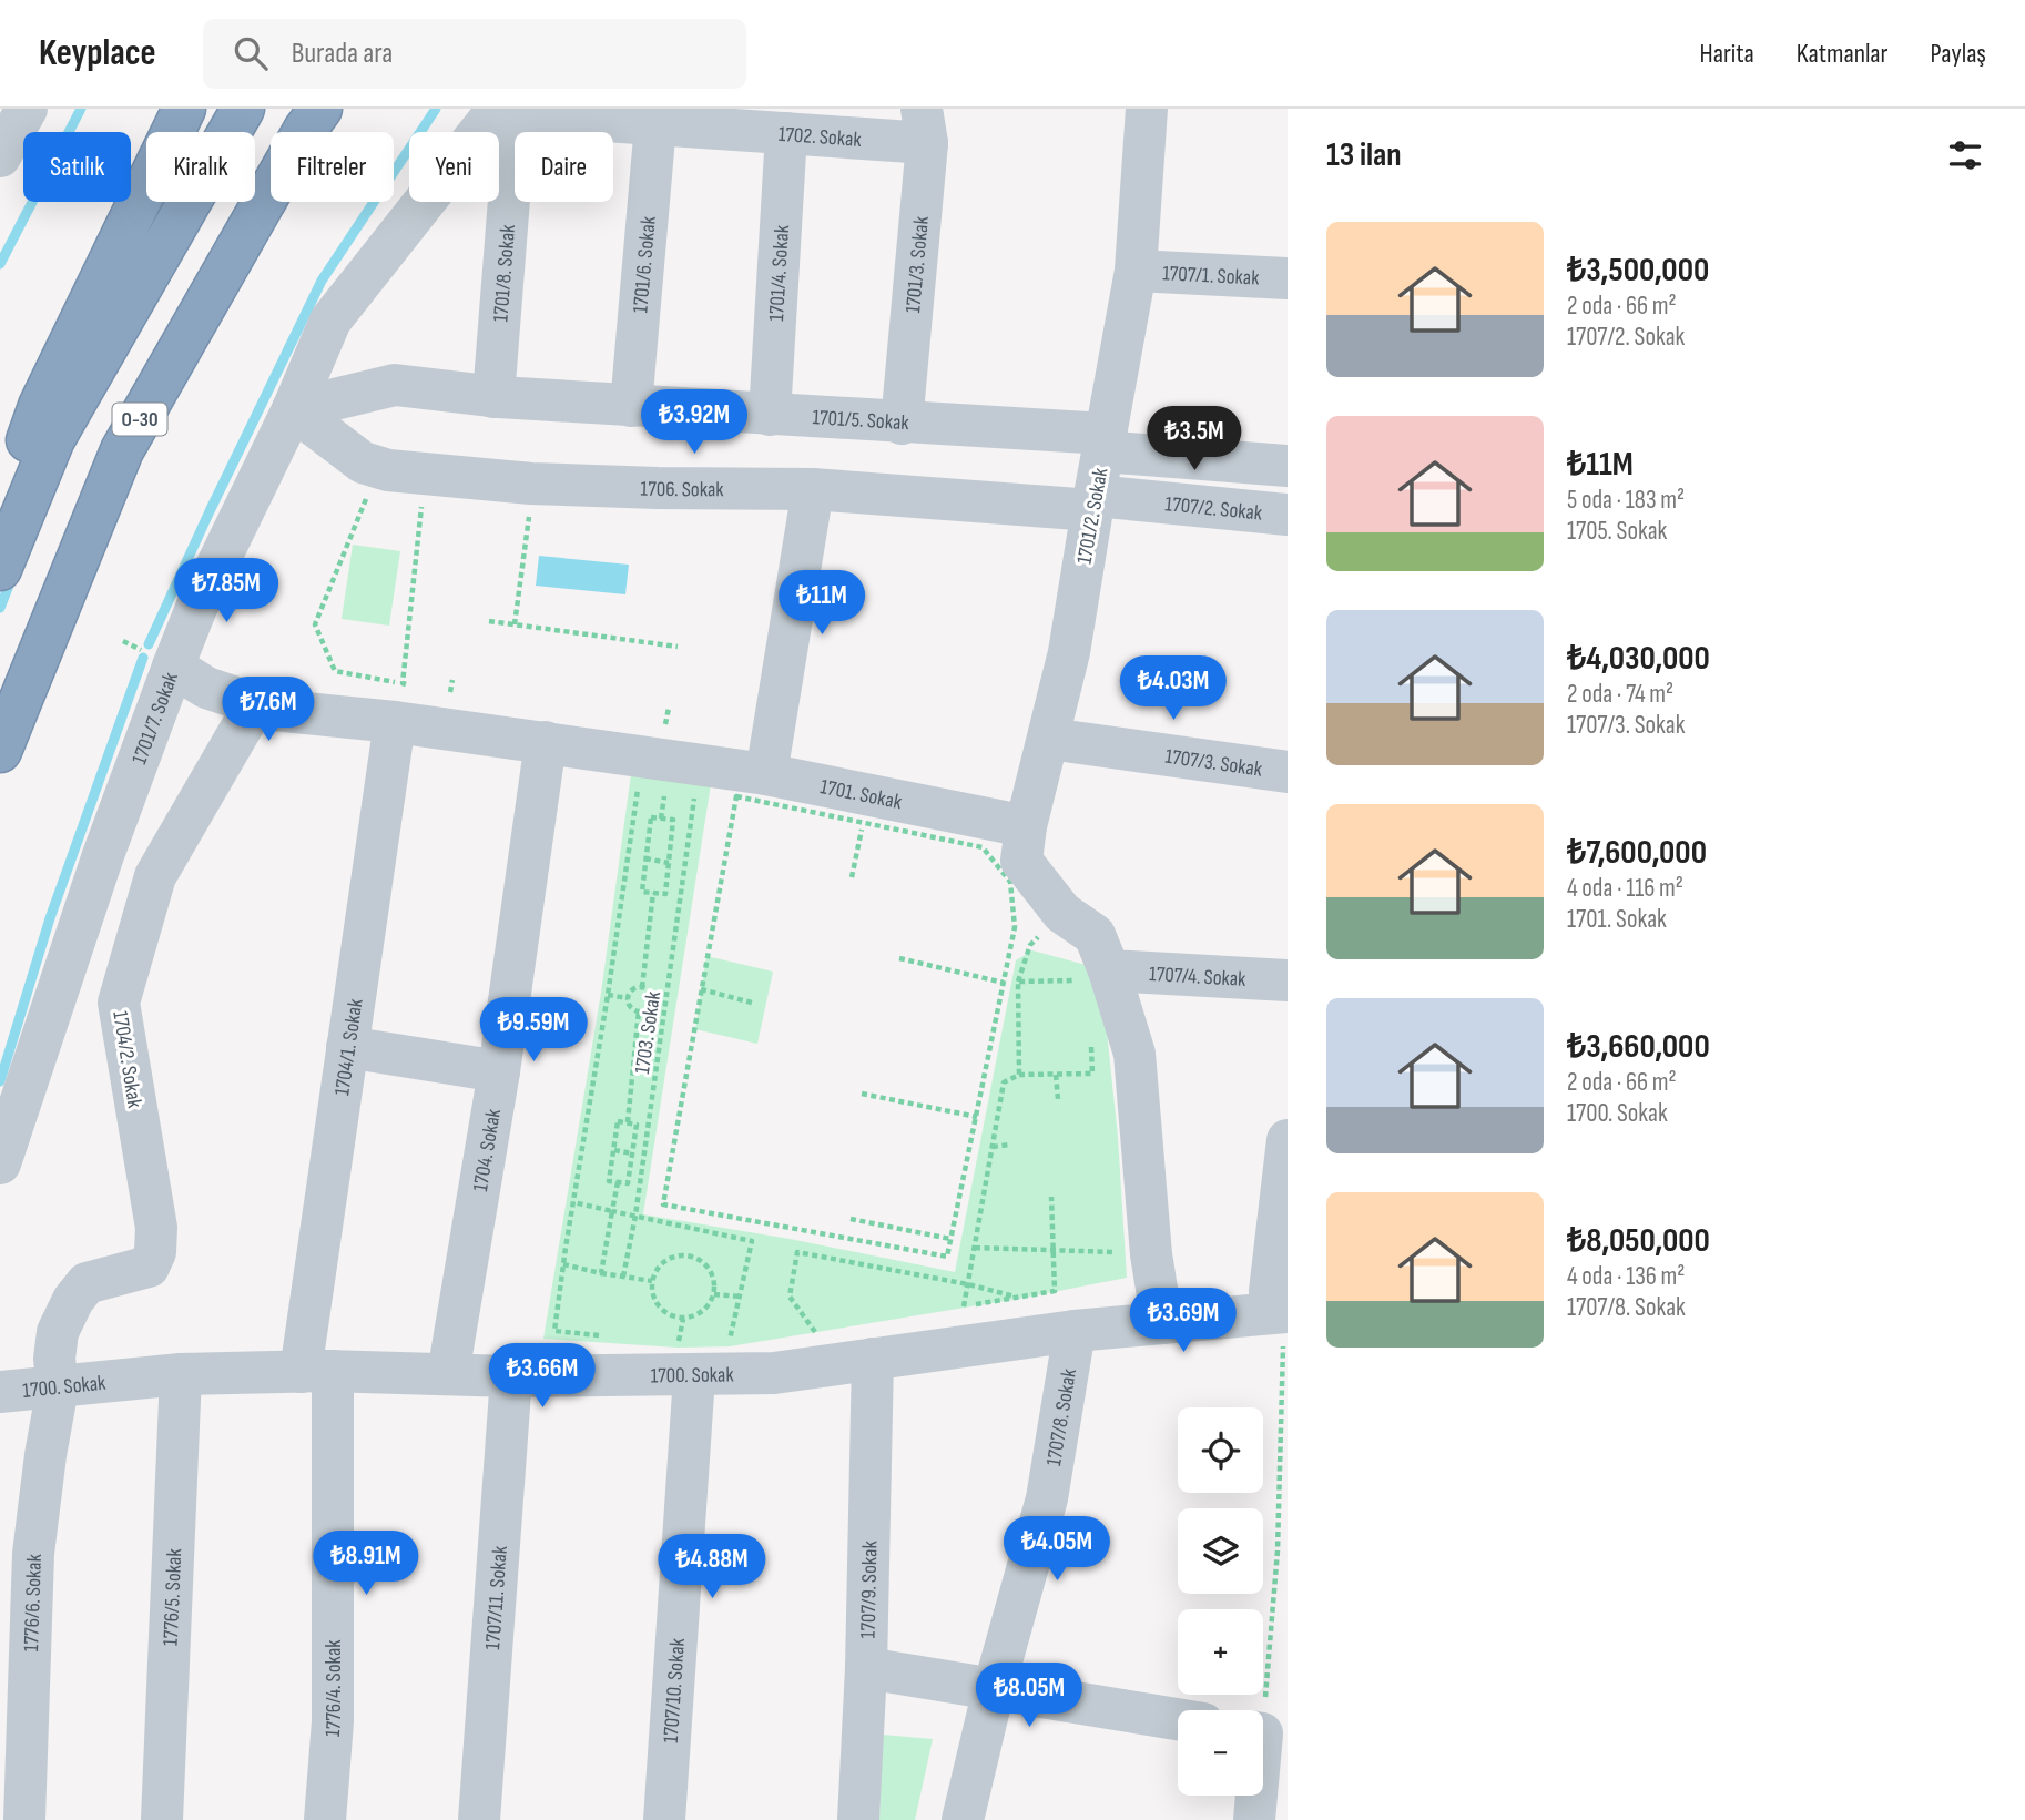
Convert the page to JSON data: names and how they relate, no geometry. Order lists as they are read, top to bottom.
{
  "streets": {
    "highway": ["O-30"],
    "street": [
      "1702. Sokak",
      "1701/6. Sokak",
      "1701/3. Sokak",
      "1701/8. Sokak",
      "1701/4. Sokak",
      "1707/1. Sokak",
      "1701/5. Sokak",
      "1706. Sokak",
      "1707/2. Sokak",
      "1701/2. Sokak",
      "1701/7. Sokak",
      "1707/3. Sokak",
      "1701. Sokak",
      "1707/4. Sokak",
      "1704/1. Sokak",
      "1704/2. Sokak",
      "1704. Sokak",
      "1700. Sokak",
      "1707/8. Sokak",
      "1707/9. Sokak",
      "1776/5. Sokak",
      "1707/11. Sokak",
      "1776/6. Sokak",
      "1776/4. Sokak",
      "1707/10. Sokak"
    ],
    "path": ["1703. Sokak"]
  },
  "crossings": [
    ["1702. Sokak", "1701/6. Sokak"],
    ["1702. Sokak", "1701/3. Sokak"],
    ["1702. Sokak", "1701/8. Sokak"],
    ["1702. Sokak", "1701/4. Sokak"],
    ["1702. Sokak", "1701/7. Sokak"],
    ["1701/6. Sokak", "1701/5. Sokak"],
    ["1701/3. Sokak", "1701/5. Sokak"],
    ["1701/8. Sokak", "1701/5. Sokak"],
    ["1701/8. Sokak", "1701/7. Sokak"],
    ["1701/4. Sokak", "1701/5. Sokak"],
    ["1707/1. Sokak", "1701/2. Sokak"],
    ["1701/5. Sokak", "1706. Sokak"],
    ["1701/5. Sokak", "1701/2. Sokak"],
    ["1701/5. Sokak", "1701/7. Sokak"],
    ["1706. Sokak", "1707/2. Sokak"],
    ["1706. Sokak", "1701/2. Sokak"],
    ["1706. Sokak", "1701/7. Sokak"],
    ["1707/2. Sokak", "1701/2. Sokak"],
    ["1701/2. Sokak", "1707/3. Sokak"],
    ["1701/2. Sokak", "1701. Sokak"],
    ["1701/7. Sokak", "1701. Sokak"],
    ["1701. Sokak", "1704/1. Sokak"],
    ["1701. Sokak", "1704/2. Sokak"],
    ["1701. Sokak", "1704. Sokak"],
    ["1704/1. Sokak", "1700. Sokak"],
    ["1704/1. Sokak", "1776/4. Sokak"],
    ["1704/2. Sokak", "1700. Sokak"],
    ["1704/2. Sokak", "1776/6. Sokak"],
    ["1704. Sokak", "1700. Sokak"],
    ["1700. Sokak", "1707/8. Sokak"],
    ["1700. Sokak", "1707/9. Sokak"],
    ["1700. Sokak", "1776/5. Sokak"],
    ["1700. Sokak", "1707/11. Sokak"],
    ["1700. Sokak", "1776/6. Sokak"],
    ["1700. Sokak", "1776/4. Sokak"],
    ["1700. Sokak", "1707/10. Sokak"]
  ],
  "page": {
    "header": "Keyplace",
    "search": "Burada ara",
    "nav": ["Harita", "Katmanlar", "Paylaş"],
    "heading": "13 ilan",
    "chip": [
      "Satılık",
      "Kiralık",
      "Filtreler",
      "Yeni",
      "Daire"
    ],
    "list": [
      {
        "name": "₺3,500,000",
        "note": "2 oda · 66 m² · 1707/2. Sokak"
      },
      {
        "name": "₺11M",
        "note": "5 oda · 183 m² · 1705. Sokak"
      },
      {
        "name": "₺4,030,000",
        "note": "2 oda · 74 m² · 1707/3. Sokak"
      },
      {
        "name": "₺7,600,000",
        "note": "4 oda · 116 m² · 1701. Sokak"
      },
      {
        "name": "₺3,660,000",
        "note": "2 oda · 66 m² · 1700. Sokak"
      },
      {
        "name": "₺8,050,000",
        "note": "4 oda · 136 m² · 1707/8. Sokak"
      }
    ],
    "price": [
      "₺3.92M",
      "₺3.5M",
      "₺7.85M",
      "₺11M",
      "₺4.03M",
      "₺7.6M",
      "₺9.59M",
      "₺3.69M",
      "₺3.66M",
      "₺4.05M",
      "₺8.91M",
      "₺4.88M",
      "₺8.05M"
    ],
    "map_buttons": ["+", "−"]
  }
}
